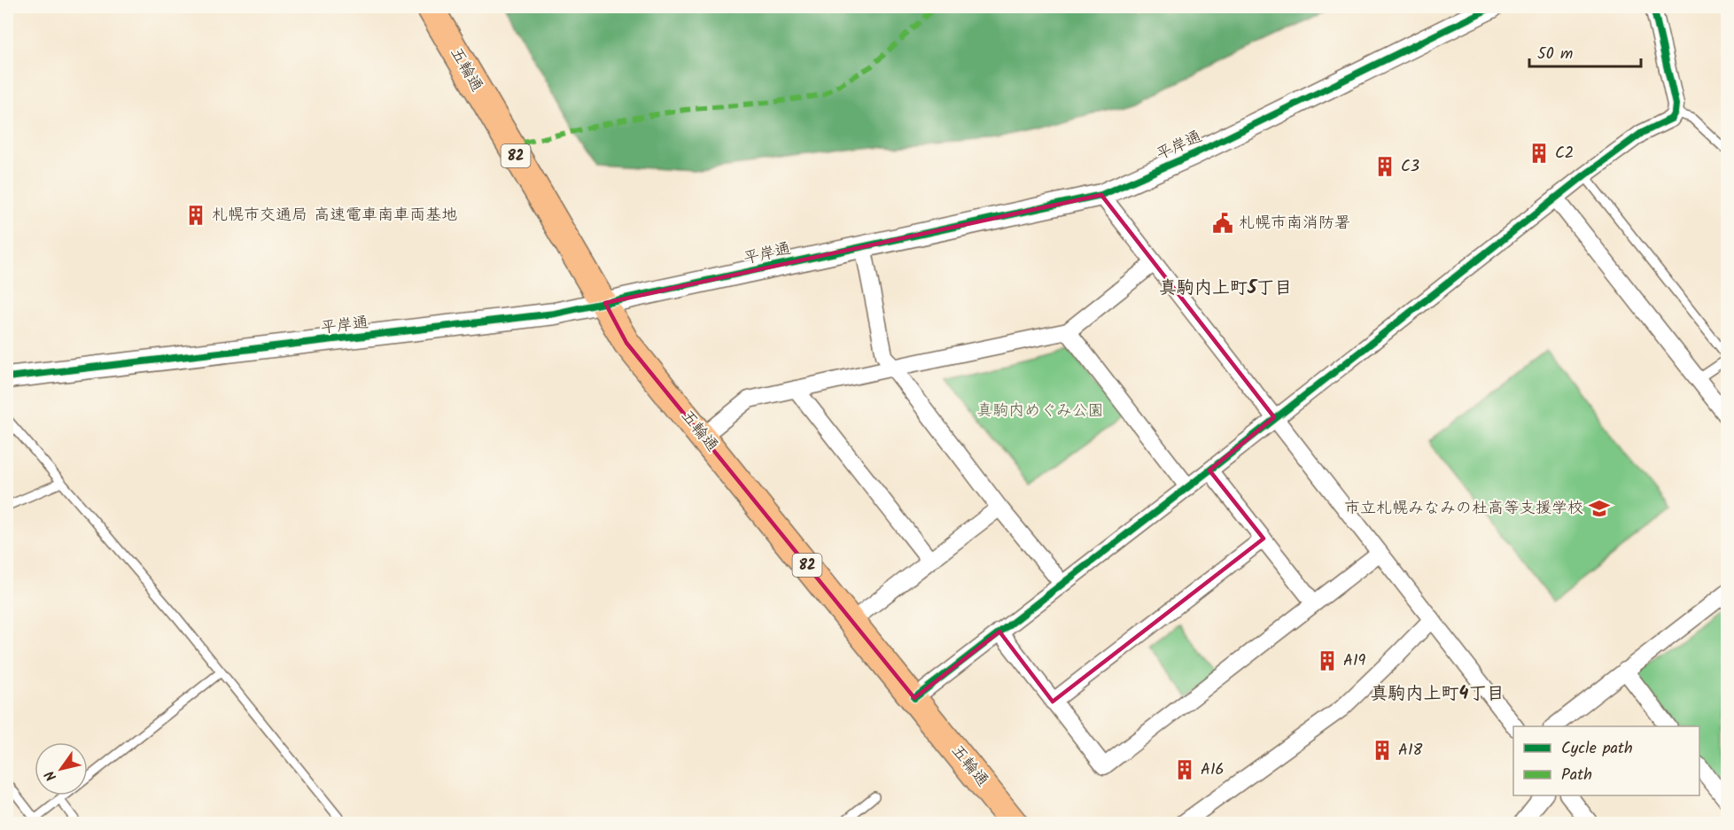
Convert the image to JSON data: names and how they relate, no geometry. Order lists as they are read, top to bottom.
{
  "streets": {
    "main road": ["五輪通", "82"],
    "street": ["平岸通"]
  },
  "crossings": [
    ["五輪通", "平岸通"]
  ],
  "districts": ["真駒内上町5丁目", "真駒内上町4丁目"],
  "parks": ["真駒内めぐみ公園"],
  "places": {
    "building": [
      "C2",
      "C3",
      "札幌市交通局 高速電車南車両基地",
      "A19",
      "A18",
      "A16"
    ],
    "public building": ["札幌市南消防署"],
    "school or university": ["市立札幌みなみの杜高等支援学校"]
  },
  "legend": ["Cycle path", "Path"],
  "scale_bar": "50 m",
  "north": "bottom left"
}
